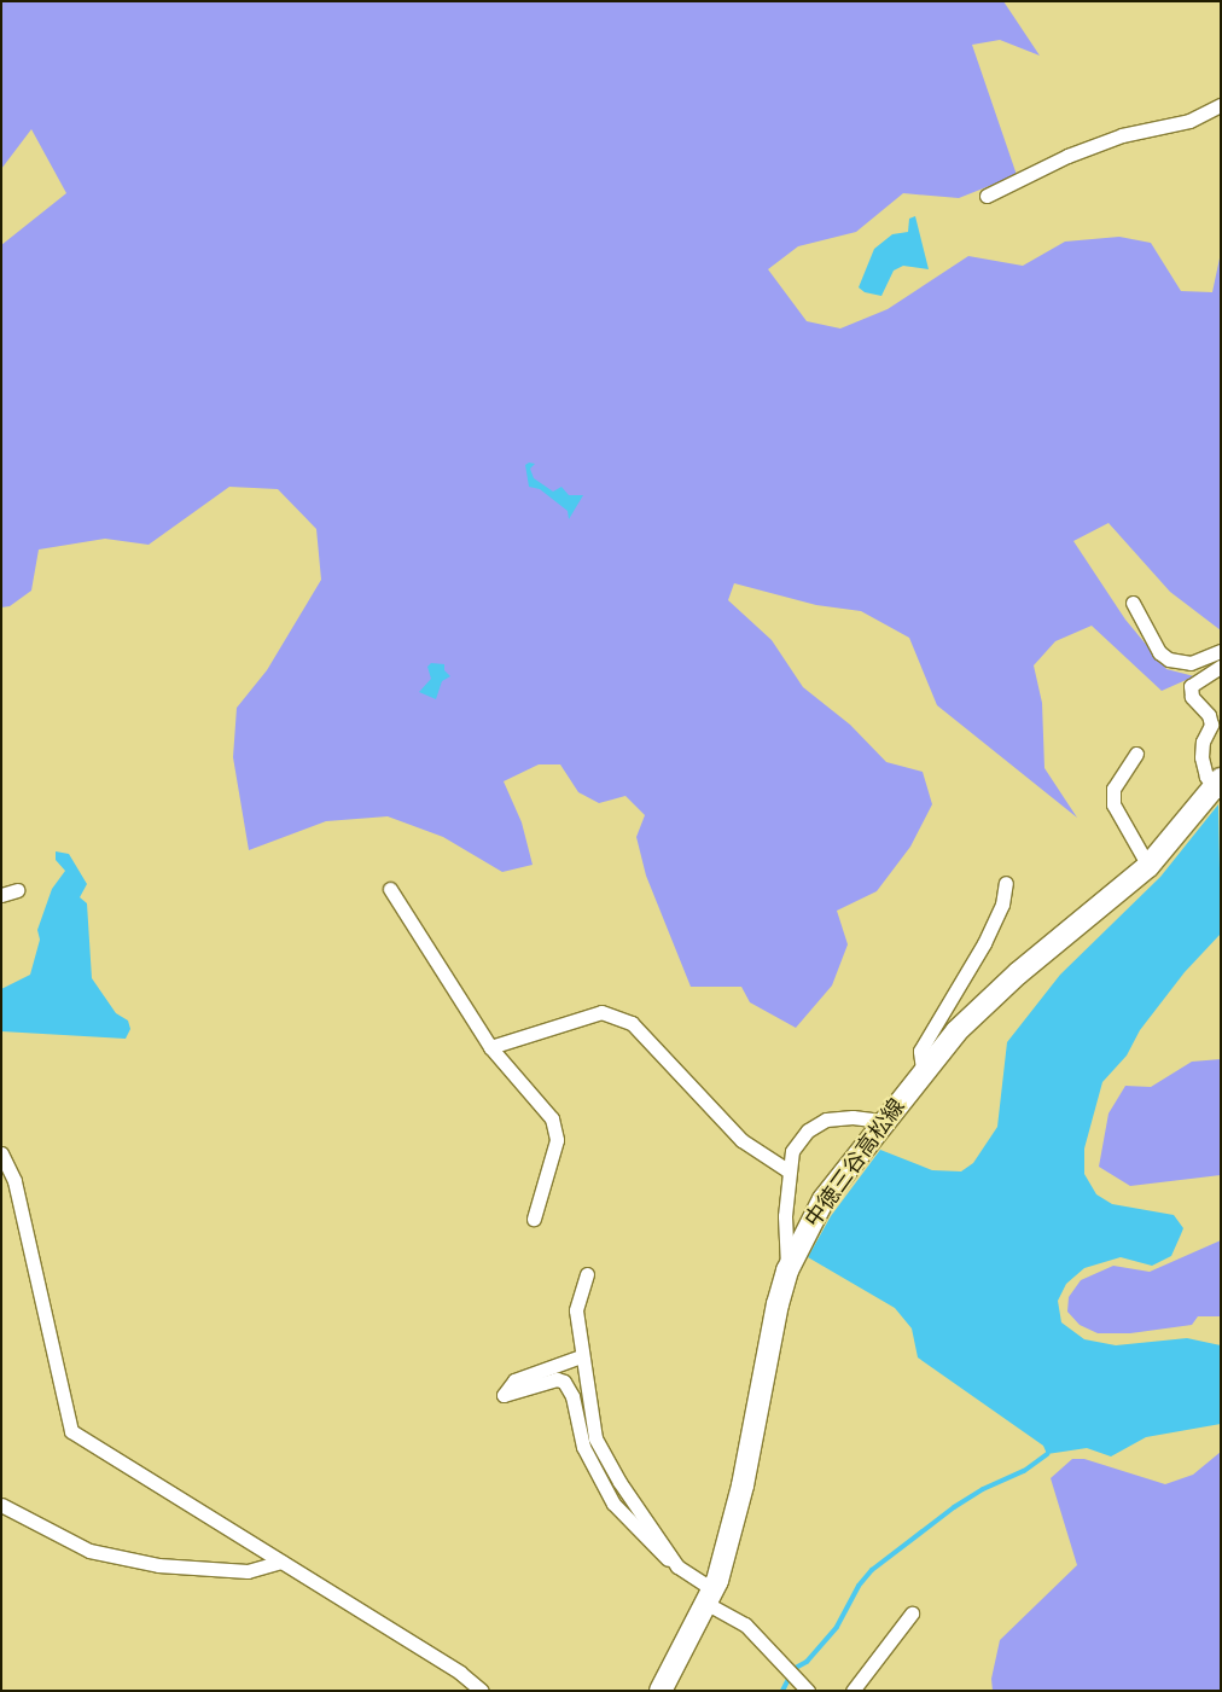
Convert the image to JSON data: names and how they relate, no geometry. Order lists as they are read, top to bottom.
{
  "streets": {
    "main road": ["中徳三谷高松線"]
  }
}
